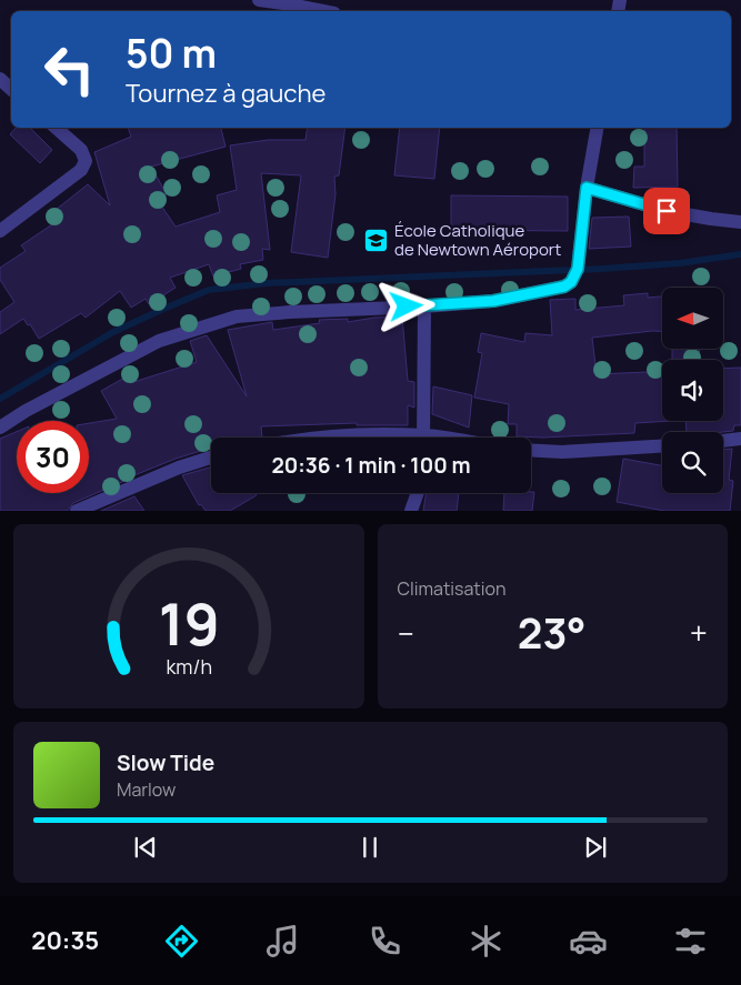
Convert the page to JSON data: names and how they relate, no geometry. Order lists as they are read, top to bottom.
{
  "places": {
    "school or university": ["École Catholique de Newtown Aéroport"]
  },
  "north": "left",
  "page": {
    "turn": ["50 m", "Tournez à gauche"],
    "limit": "30",
    "trip": "20:36 · 1 min · 100 m",
    "tile": "Climatisation",
    "heat": ["−", "23°", "+"],
    "song": ["Slow Tide", "Marlow"],
    "tabs": "20:35",
    "gauge": ["19", "km/h"]
  }
}
